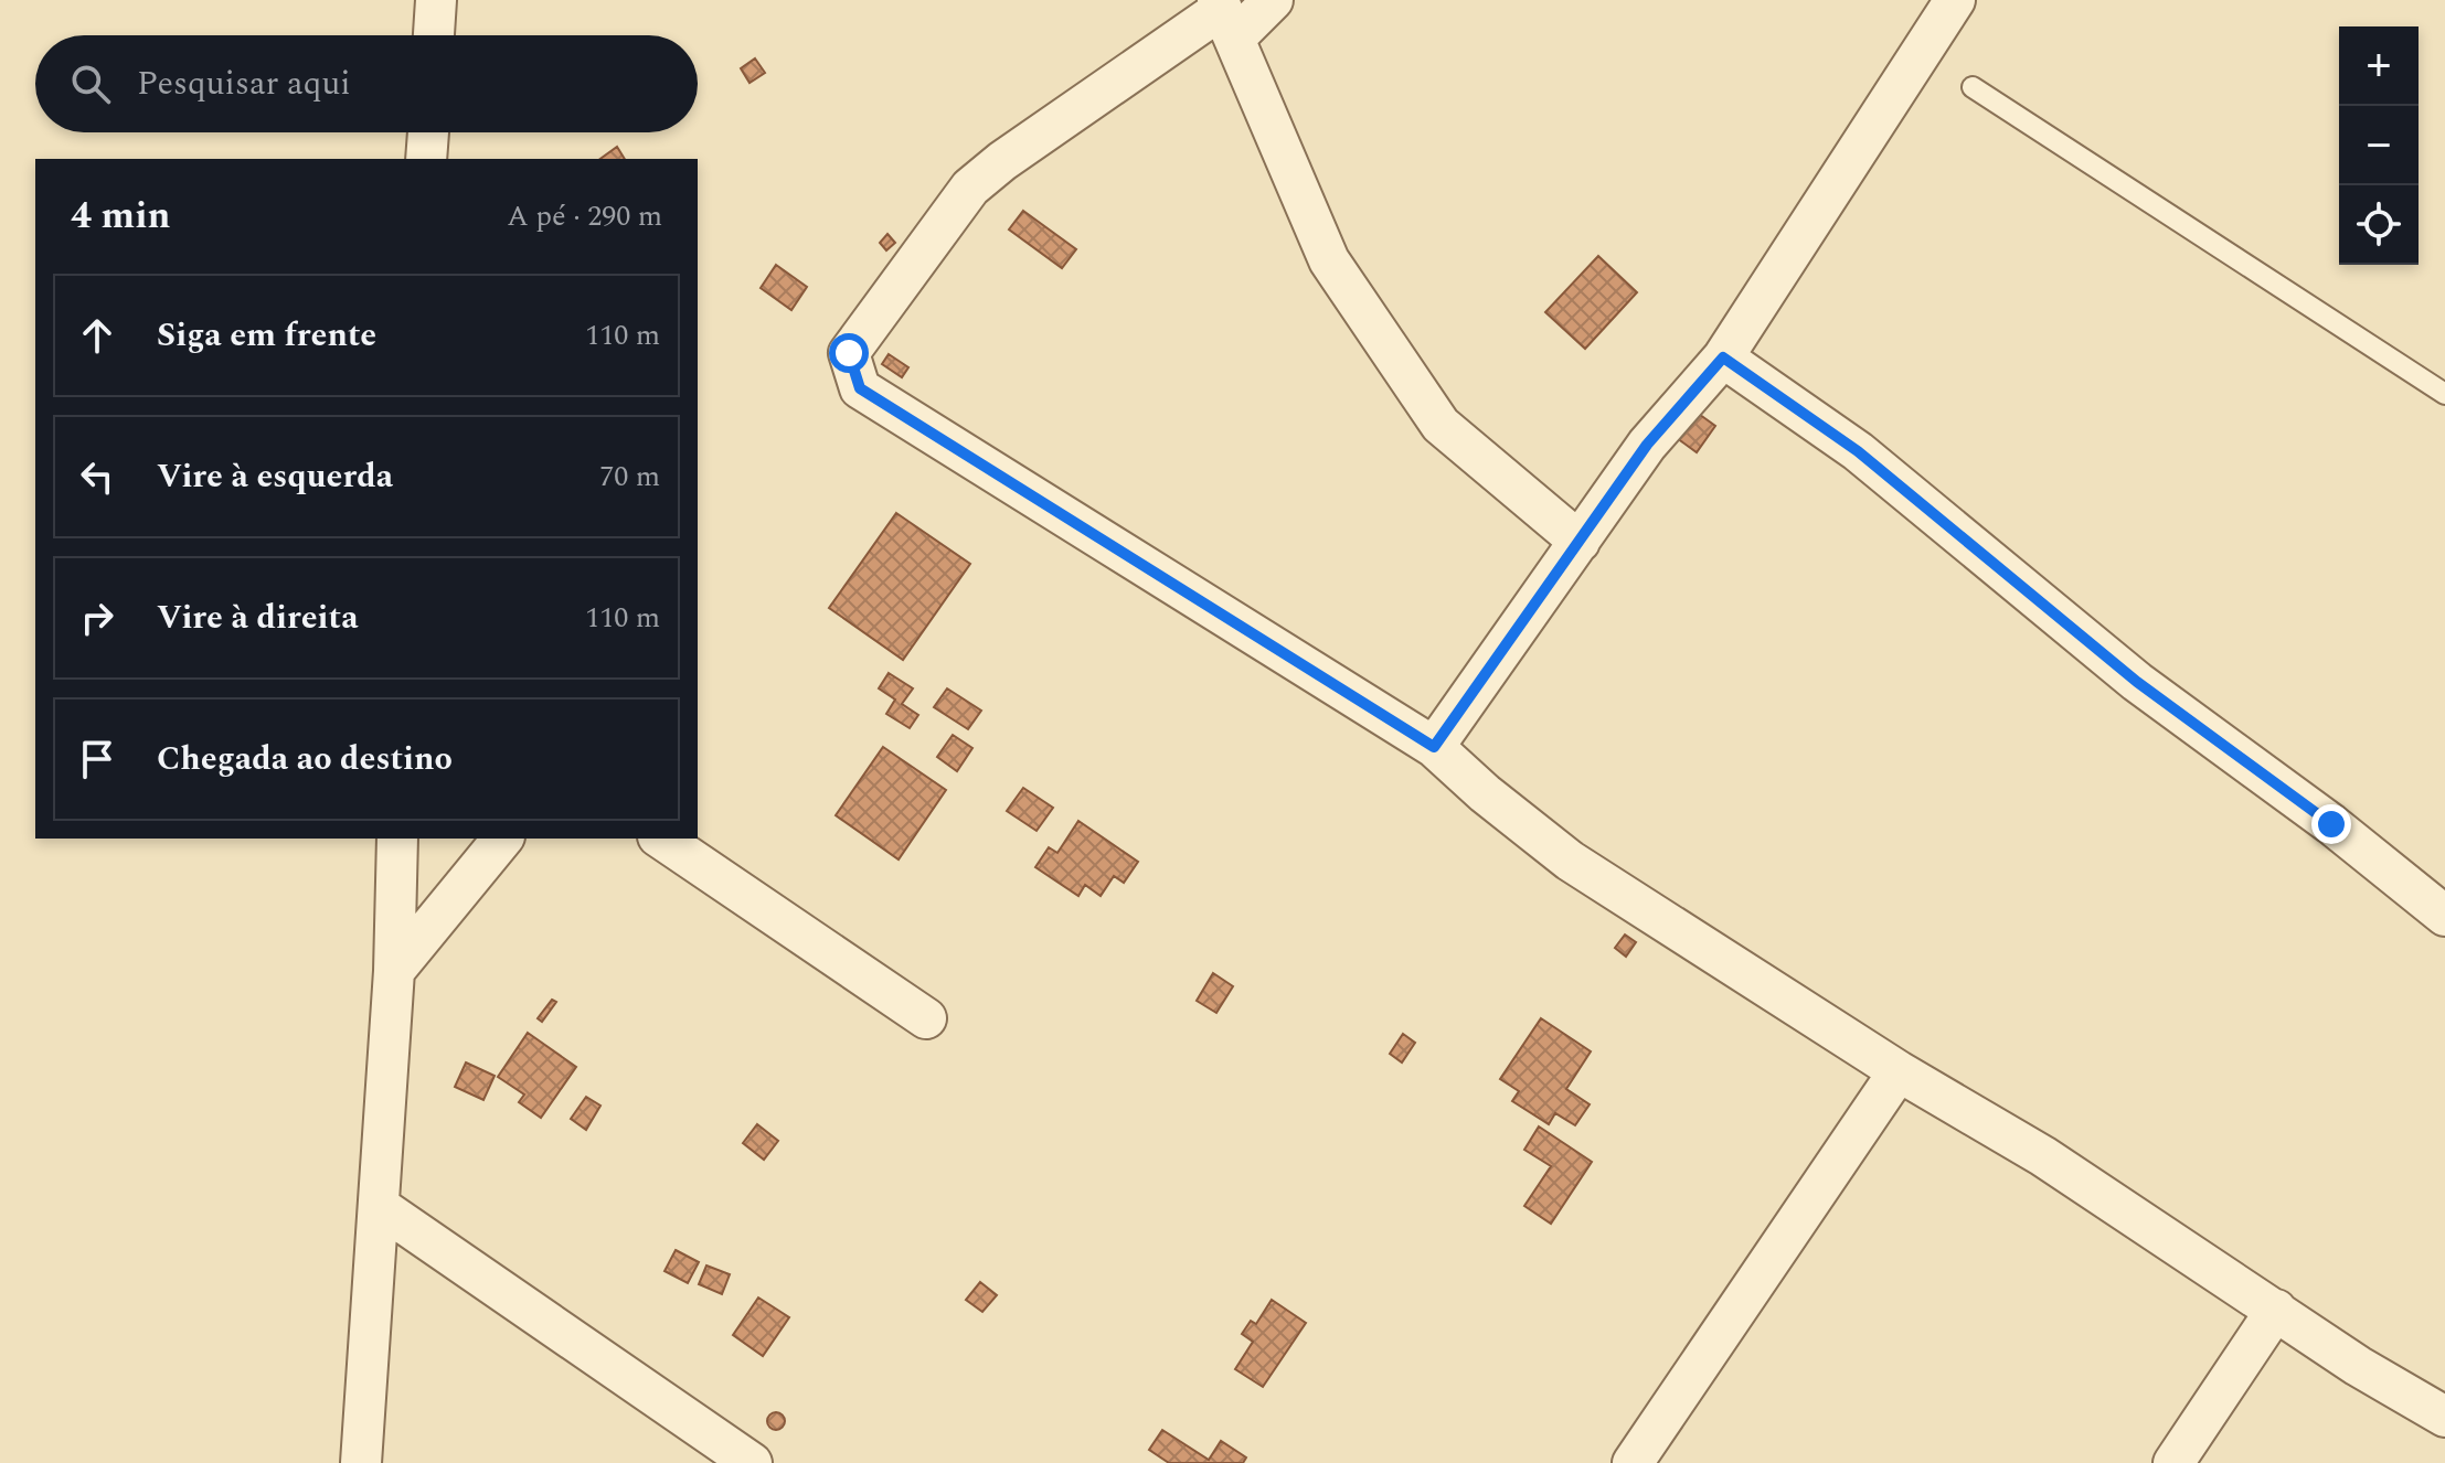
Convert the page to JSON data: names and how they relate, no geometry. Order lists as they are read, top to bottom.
{
  "page": {
    "map_buttons": ["+", "−"],
    "search": "Pesquisar aqui",
    "heading": ["4 min", "A pé · 290 m"],
    "list": [
      ["Siga em frente", "110 m"],
      ["Vire à esquerda", "70 m"],
      ["Vire à direita", "110 m"],
      "Chegada ao destino"
    ]
  }
}
